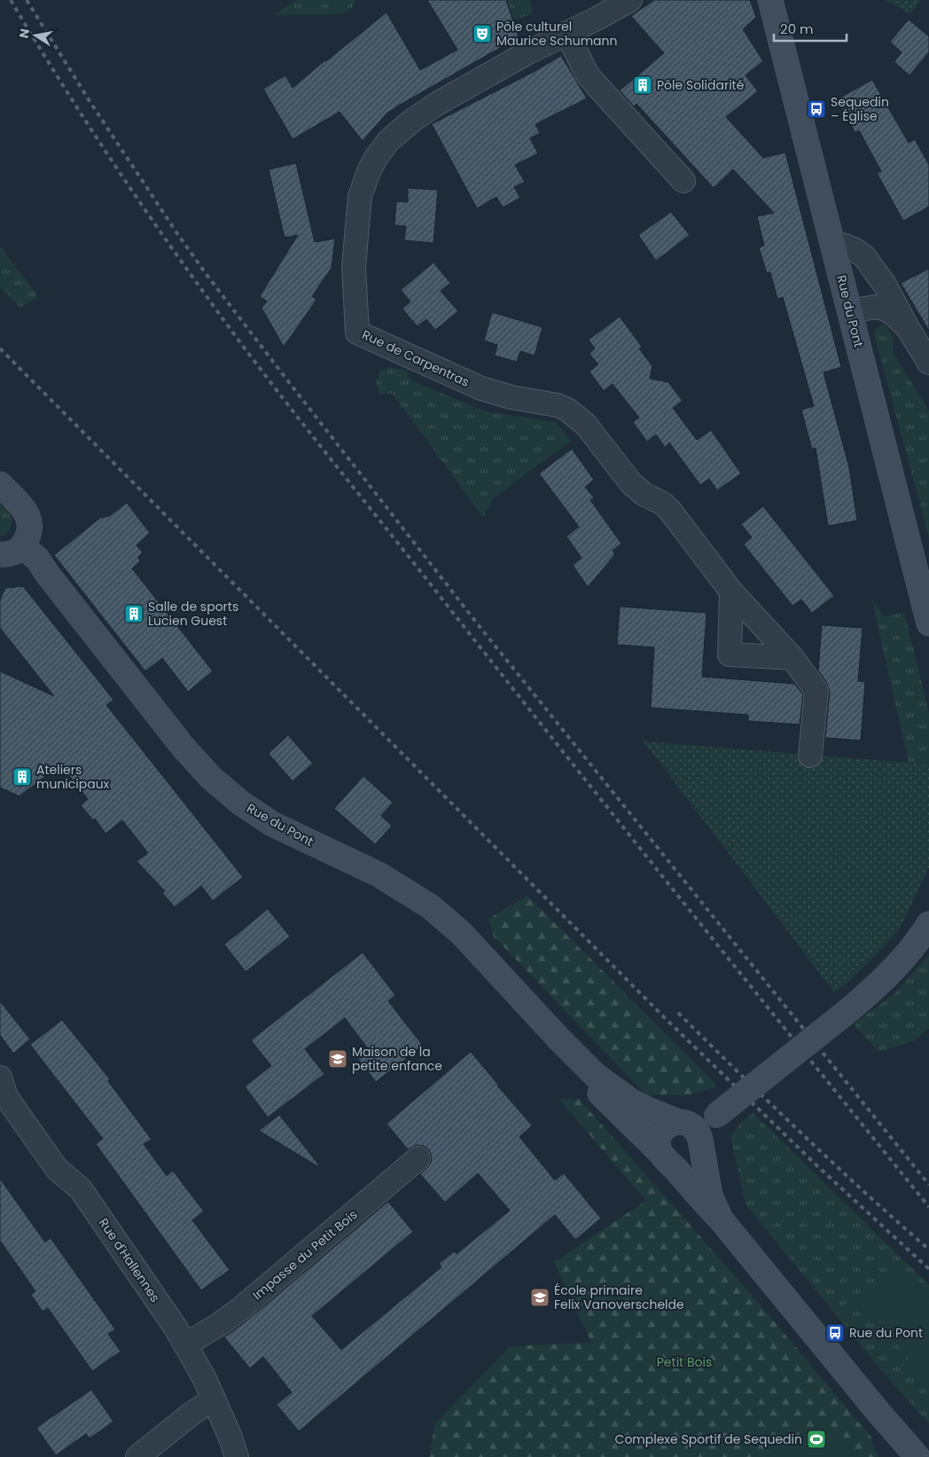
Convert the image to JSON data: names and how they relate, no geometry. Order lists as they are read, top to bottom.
{
  "streets": {
    "street": [
      "Rue du Pont",
      "Rue de Carpentras",
      "Impasse du Petit Bois",
      "Rue d'Hallennes"
    ]
  },
  "crossings": [
    ["Impasse du Petit Bois", "Rue d'Hallennes"]
  ],
  "parks": ["Petit Bois"],
  "places": {
    "theatre": ["Pôle culturel Maurice Schumann"],
    "building": ["Pôle Solidarité", "Salle de sports Lucien Guest", "Ateliers municipaux"],
    "bus stop": ["Sequedin – Église", "Rue du Pont"],
    "school or university": ["Maison de la petite enfance", "École primaire Felix Vanoverschelde"],
    "sports": ["Complexe Sportif de Sequedin"]
  },
  "scale_bar": "20 m",
  "north": "left"
}
